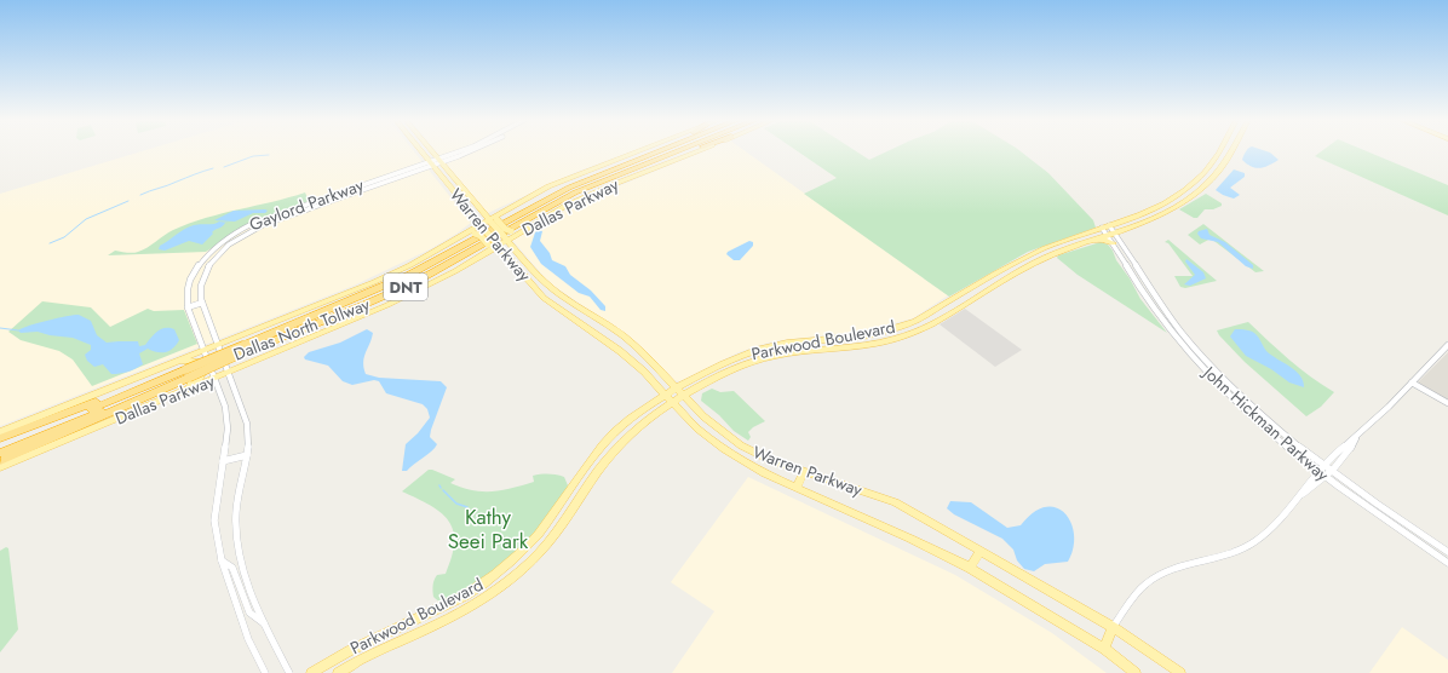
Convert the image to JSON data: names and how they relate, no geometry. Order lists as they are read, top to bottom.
{
  "streets": {
    "highway": ["DNT", "Dallas North Tollway"],
    "main road": ["Dallas Parkway", "Warren Parkway", "Parkwood Boulevard"],
    "street": ["Gaylord Parkway", "John Hickman Parkway"]
  },
  "crossings": [
    ["Gaylord Parkway", "Dallas Parkway"],
    ["Gaylord Parkway", "Warren Parkway"],
    ["Dallas Parkway", "Warren Parkway"],
    ["Dallas Parkway", "Dallas North Tollway"],
    ["Warren Parkway", "Dallas North Tollway"],
    ["Warren Parkway", "Parkwood Boulevard"],
    ["Parkwood Boulevard", "John Hickman Parkway"]
  ],
  "parks": ["Kathy Seei Park"]
}
